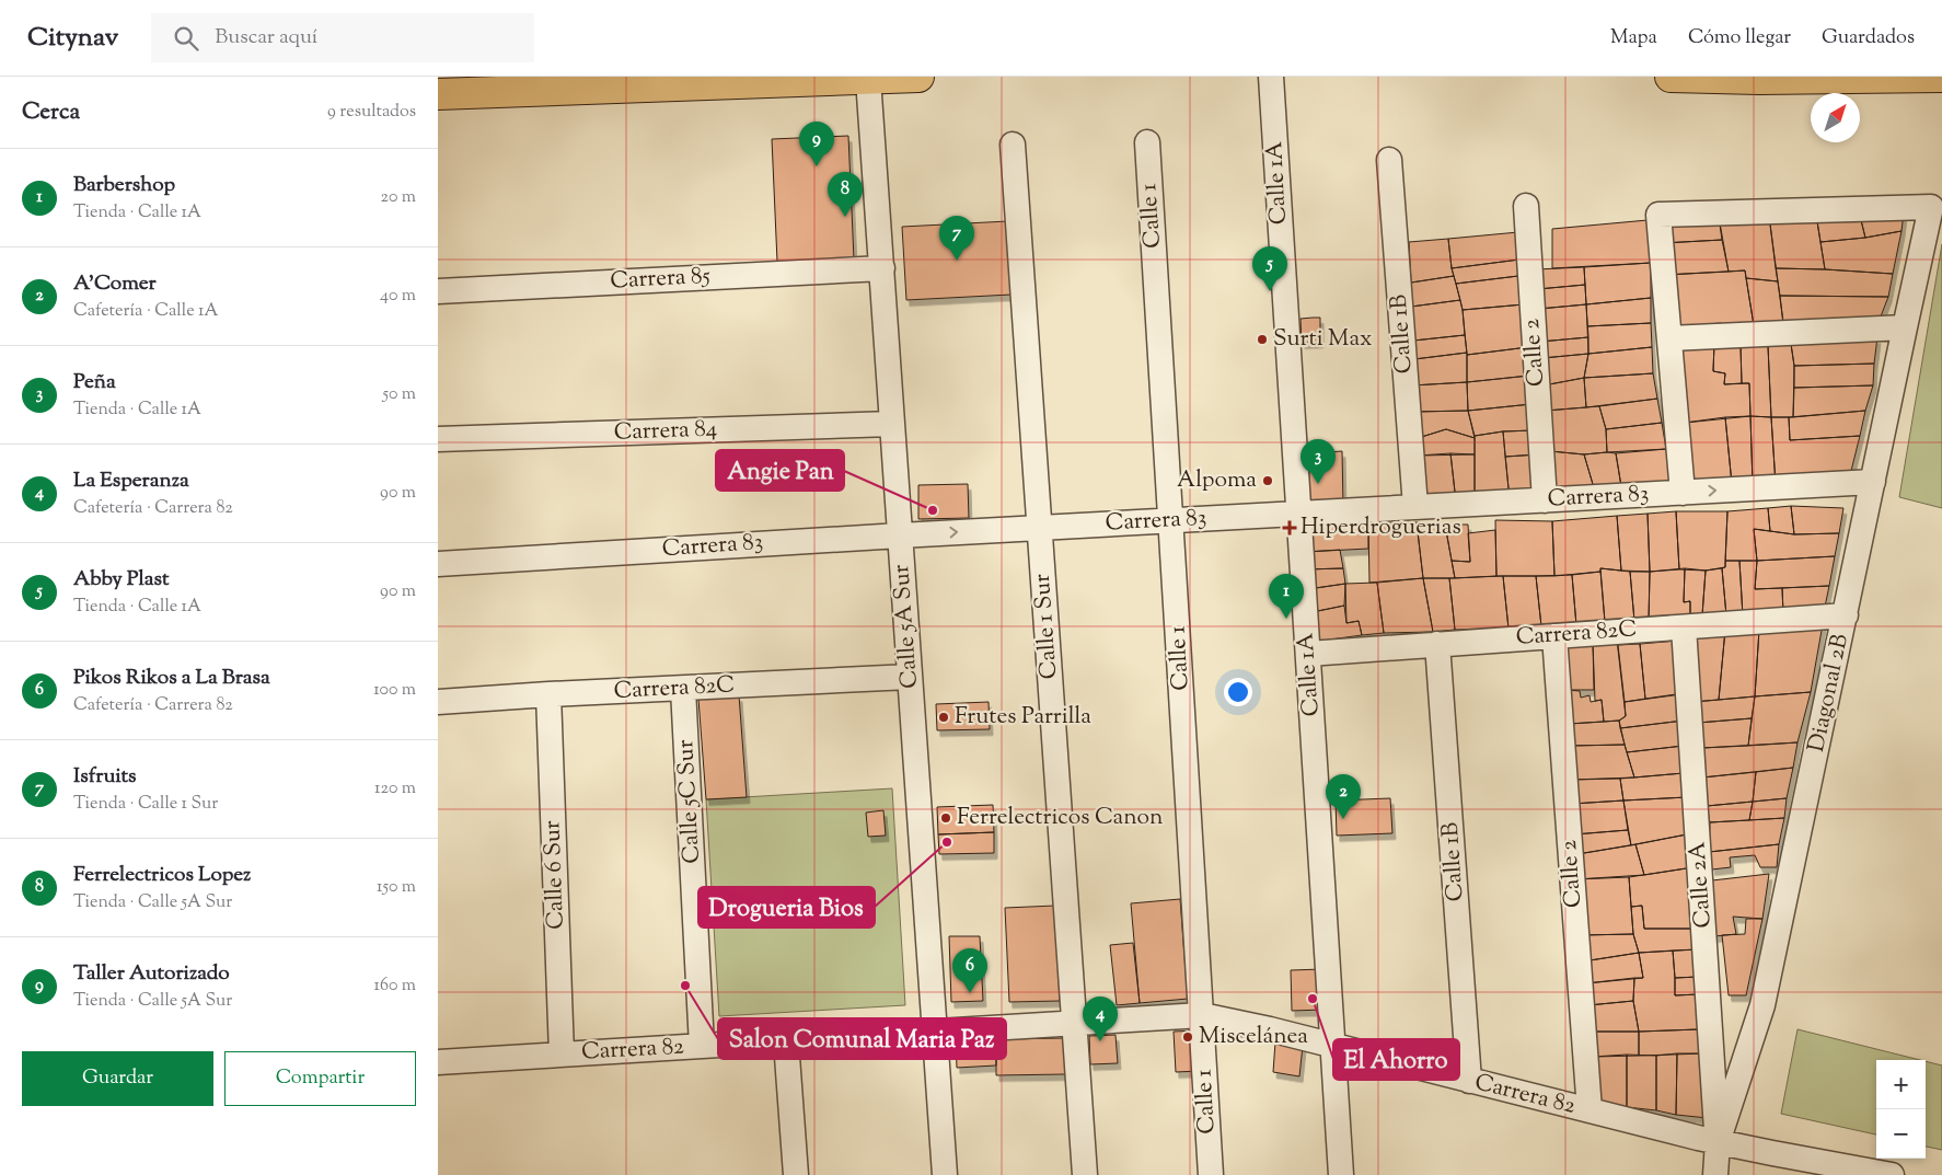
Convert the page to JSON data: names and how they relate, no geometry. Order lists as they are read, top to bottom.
{
  "streets": {
    "street": [
      "Calle 1A",
      "Calle 1",
      "Carrera 85",
      "Calle 1B",
      "Calle 2",
      "Carrera 84",
      "Carrera 83",
      "Calle 5A Sur",
      "Calle 1 Sur",
      "Carrera 82C",
      "Diagonal 2B",
      "Calle 5C Sur",
      "Calle 6 Sur",
      "Calle 2A",
      "Carrera 82"
    ]
  },
  "crossings": [
    ["Calle 1A", "Carrera 83"],
    ["Calle 1A", "Carrera 82C"],
    ["Calle 1A", "Carrera 82"],
    ["Calle 1", "Carrera 83"],
    ["Calle 1", "Carrera 82"],
    ["Carrera 85", "Calle 5A Sur"],
    ["Calle 1B", "Carrera 83"],
    ["Calle 1B", "Carrera 82C"],
    ["Calle 1B", "Carrera 82"],
    ["Calle 2", "Carrera 83"],
    ["Calle 2", "Carrera 82C"],
    ["Calle 2", "Carrera 82"],
    ["Carrera 84", "Calle 5A Sur"],
    ["Carrera 83", "Calle 5A Sur"],
    ["Carrera 83", "Calle 1 Sur"],
    ["Carrera 83", "Diagonal 2B"],
    ["Calle 5A Sur", "Carrera 82C"],
    ["Calle 5A Sur", "Carrera 82"],
    ["Calle 1 Sur", "Carrera 82"],
    ["Carrera 82C", "Diagonal 2B"],
    ["Carrera 82C", "Calle 5C Sur"],
    ["Carrera 82C", "Calle 6 Sur"],
    ["Carrera 82C", "Calle 2A"],
    ["Diagonal 2B", "Calle 2A"],
    ["Diagonal 2B", "Carrera 82"],
    ["Calle 5C Sur", "Carrera 82"],
    ["Calle 6 Sur", "Carrera 82"],
    ["Calle 2A", "Carrera 82"]
  ],
  "places": {
    "other": [
      "Surti Max",
      "Alpoma",
      "Angie Pan",
      "Frutes Parrilla",
      "Ferrelectricos Canon",
      "Drogueria Bios",
      "Salon Comunal Maria Paz",
      "El Ahorro",
      "Miscelánea"
    ],
    "health": ["Hiperdroguerias"]
  },
  "north": "top right",
  "page": {
    "header": "Citynav",
    "search": "Buscar aquí",
    "nav": ["Mapa", "Cómo llegar", "Guardados"],
    "heading": ["Cerca", "9 resultados"],
    "pins": [
      "9",
      "8",
      "7",
      "5",
      "3",
      "1",
      "2",
      "6",
      "4"
    ],
    "list": [
      {
        "mark": "1",
        "name": "Barbershop",
        "note": "Tienda · Calle 1A",
        "value": "20 m"
      },
      {
        "mark": "2",
        "name": "A'Comer",
        "note": "Cafetería · Calle 1A",
        "value": "40 m"
      },
      {
        "mark": "3",
        "name": "Peña",
        "note": "Tienda · Calle 1A",
        "value": "50 m"
      },
      {
        "mark": "4",
        "name": "La Esperanza",
        "note": "Cafetería · Carrera 82",
        "value": "90 m"
      },
      {
        "mark": "5",
        "name": "Abby Plast",
        "note": "Tienda · Calle 1A",
        "value": "90 m"
      },
      {
        "mark": "6",
        "name": "Pikos Rikos a La Brasa",
        "note": "Cafetería · Carrera 82",
        "value": "100 m"
      },
      {
        "mark": "7",
        "name": "Isfruits",
        "note": "Tienda · Calle 1 Sur",
        "value": "120 m"
      },
      {
        "mark": "8",
        "name": "Ferrelectricos Lopez",
        "note": "Tienda · Calle 5A Sur",
        "value": "150 m"
      },
      {
        "mark": "9",
        "name": "Taller Autorizado",
        "note": "Tienda · Calle 5A Sur",
        "value": "160 m"
      }
    ],
    "buttons": ["Guardar", "Compartir"],
    "map_buttons": ["+", "−"]
  }
}
